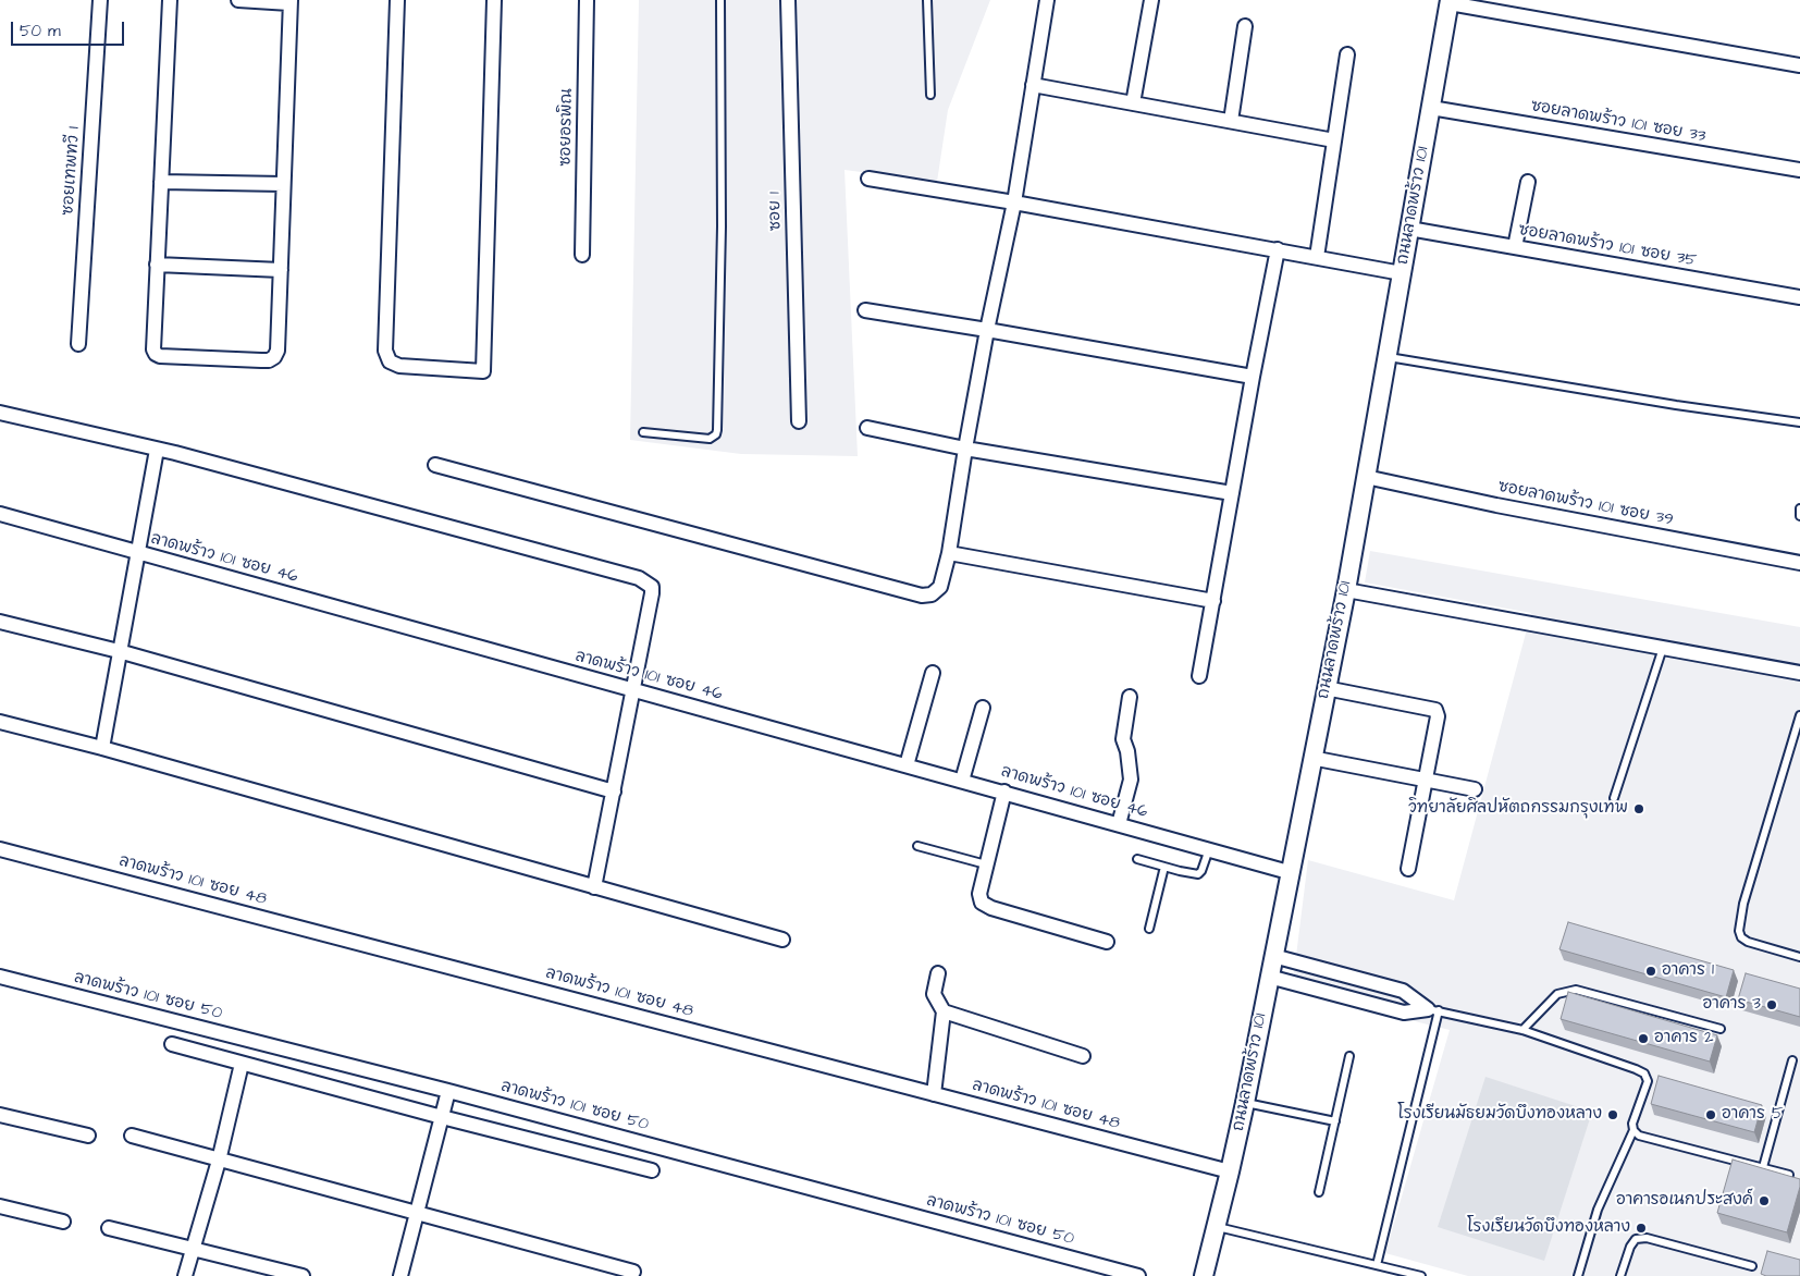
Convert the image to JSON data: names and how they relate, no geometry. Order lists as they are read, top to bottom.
{
  "streets": {
    "street": [
      "ซอยลาดพร้าว 101 ซอย 33",
      "ซอยอรพิณ",
      "ซอยเทพทวี 1",
      "ถนนลาดพร้าว 101",
      "ซอย 1",
      "ซอยลาดพร้าว 101 ซอย 35",
      "ซอยลาดพร้าว 101 ซอย 39",
      "ลาดพร้าว 101 ซอย 46",
      "ลาดพร้าว 101 ซอย 48",
      "ลาดพร้าว 101 ซอย 50"
    ]
  },
  "crossings": [
    ["ซอยลาดพร้าว 101 ซอย 33", "ถนนลาดพร้าว 101"],
    ["ถนนลาดพร้าว 101", "ซอยลาดพร้าว 101 ซอย 35"],
    ["ถนนลาดพร้าว 101", "ซอยลาดพร้าว 101 ซอย 39"],
    ["ถนนลาดพร้าว 101", "ลาดพร้าว 101 ซอย 46"],
    ["ถนนลาดพร้าว 101", "ลาดพร้าว 101 ซอย 48"]
  ],
  "places": [
    "วิทยาลัยศิลปหัตถกรรมกรุงเทพ",
    "อาคาร 1",
    "อาคาร 3",
    "อาคาร 2",
    "โรงเรียนมัธยมวัดบึงทองหลาง",
    "อาคาร 5",
    "อาคารอเนกประสงค์",
    "โรงเรียนวัดบึงทองหลาง"
  ],
  "scale_bar": "50 m"
}
